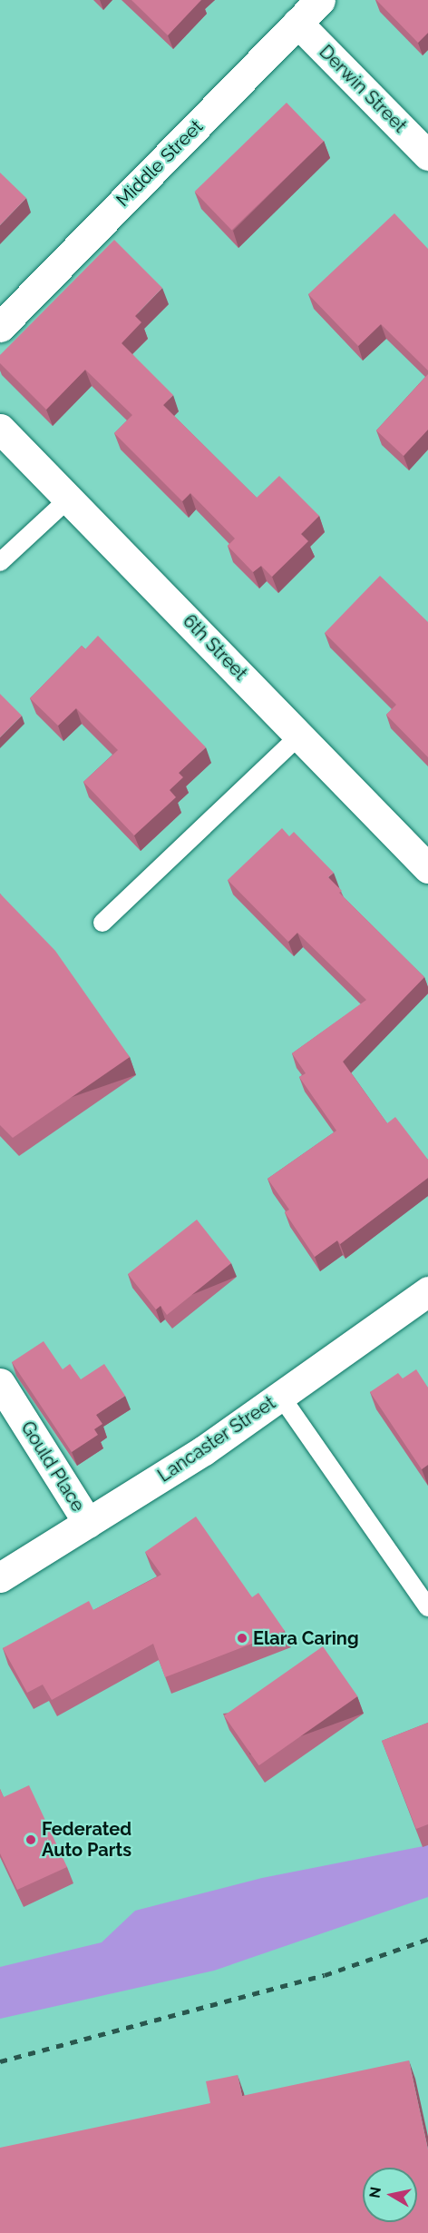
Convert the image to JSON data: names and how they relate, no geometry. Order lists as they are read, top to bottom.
{
  "streets": {
    "street": [
      "Derwin Street",
      "Middle Street",
      "6th Street",
      "Lancaster Street",
      "Gould Place"
    ]
  },
  "crossings": [
    ["Derwin Street", "Middle Street"],
    ["Lancaster Street", "Gould Place"]
  ],
  "places": ["Elara Caring", "Federated Auto Parts"],
  "north": "left"
}
